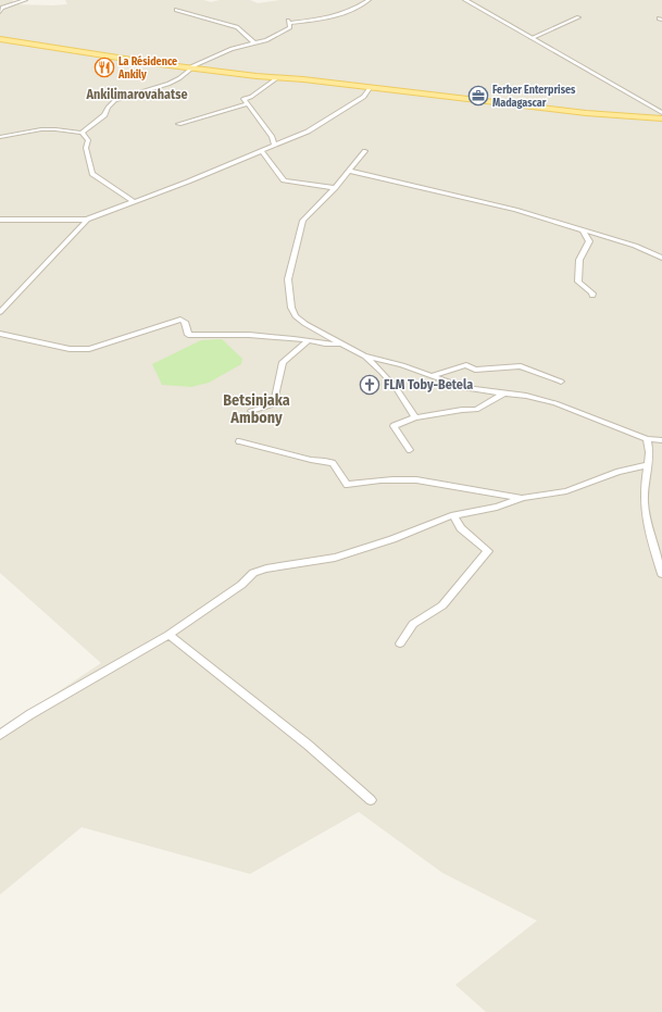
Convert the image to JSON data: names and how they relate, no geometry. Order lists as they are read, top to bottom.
{
  "districts": ["Ankilimarovahatse", "Betsinjaka Ambony"],
  "places": {
    "restaurant": ["La Résidence Ankily"],
    "office": ["Ferber Enterprises Madagascar"],
    "church": ["FLM Toby-Betela"]
  }
}
